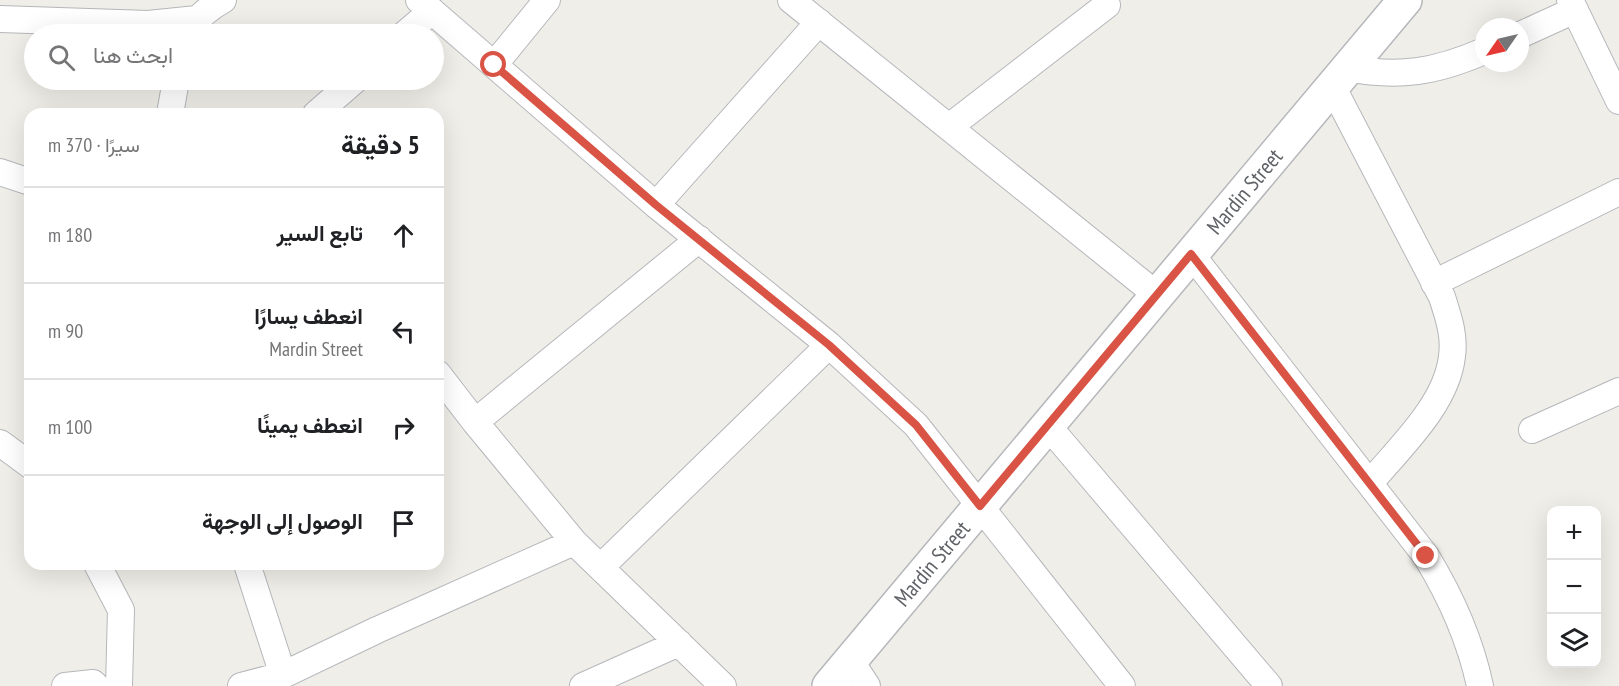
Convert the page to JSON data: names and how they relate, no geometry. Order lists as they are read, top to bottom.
{
  "streets": {
    "street": ["Mardin Street"]
  },
  "north": "bottom left",
  "page": {
    "search": "ابحث هنا",
    "heading": ["5 دقيقة", "سيرًا · 370 m"],
    "list": [
      ["تابع السير", "180 m"],
      ["انعطف يسارًا", "Mardin Street", "90 m"],
      ["انعطف يمينًا", "100 m"],
      "الوصول إلى الوجهة"
    ],
    "map_buttons": ["+", "−"]
  }
}
